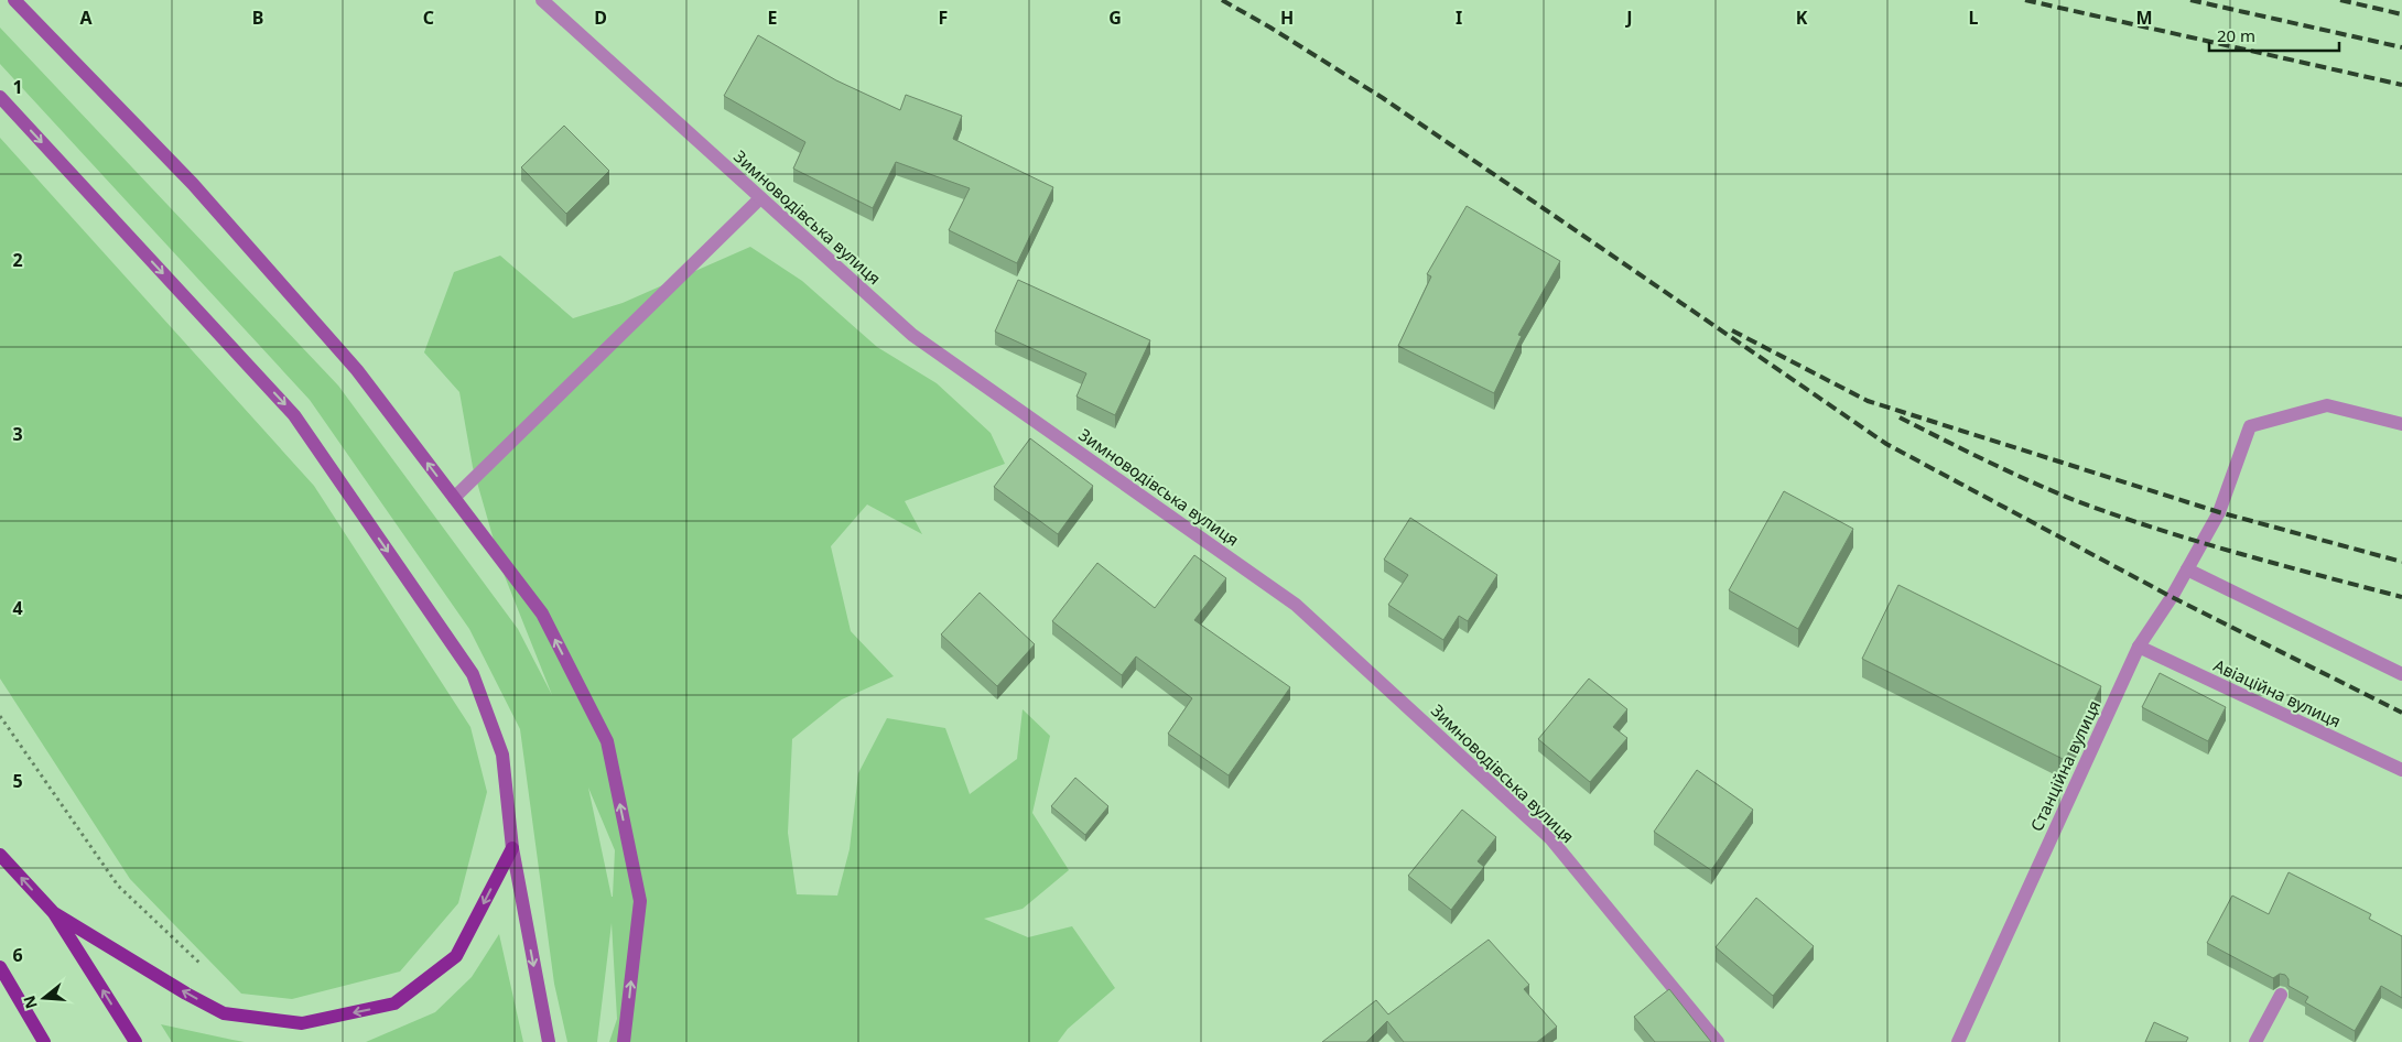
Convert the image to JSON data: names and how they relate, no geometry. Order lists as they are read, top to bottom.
{
  "streets": {
    "street": ["Зимноводівська вулиця", "Авіаційна вулиця", "Станційна вулиця"]
  },
  "crossings": [
    ["Авіаційна вулиця", "Станційна вулиця"]
  ],
  "scale_bar": "20 m",
  "north": "left",
  "grid": {
    "columns": [
      "A",
      "B",
      "C",
      "D",
      "E",
      "F",
      "G",
      "H",
      "I",
      "J",
      "K",
      "L",
      "M"
    ],
    "rows": [
      "1",
      "2",
      "3",
      "4",
      "5",
      "6"
    ]
  }
}
